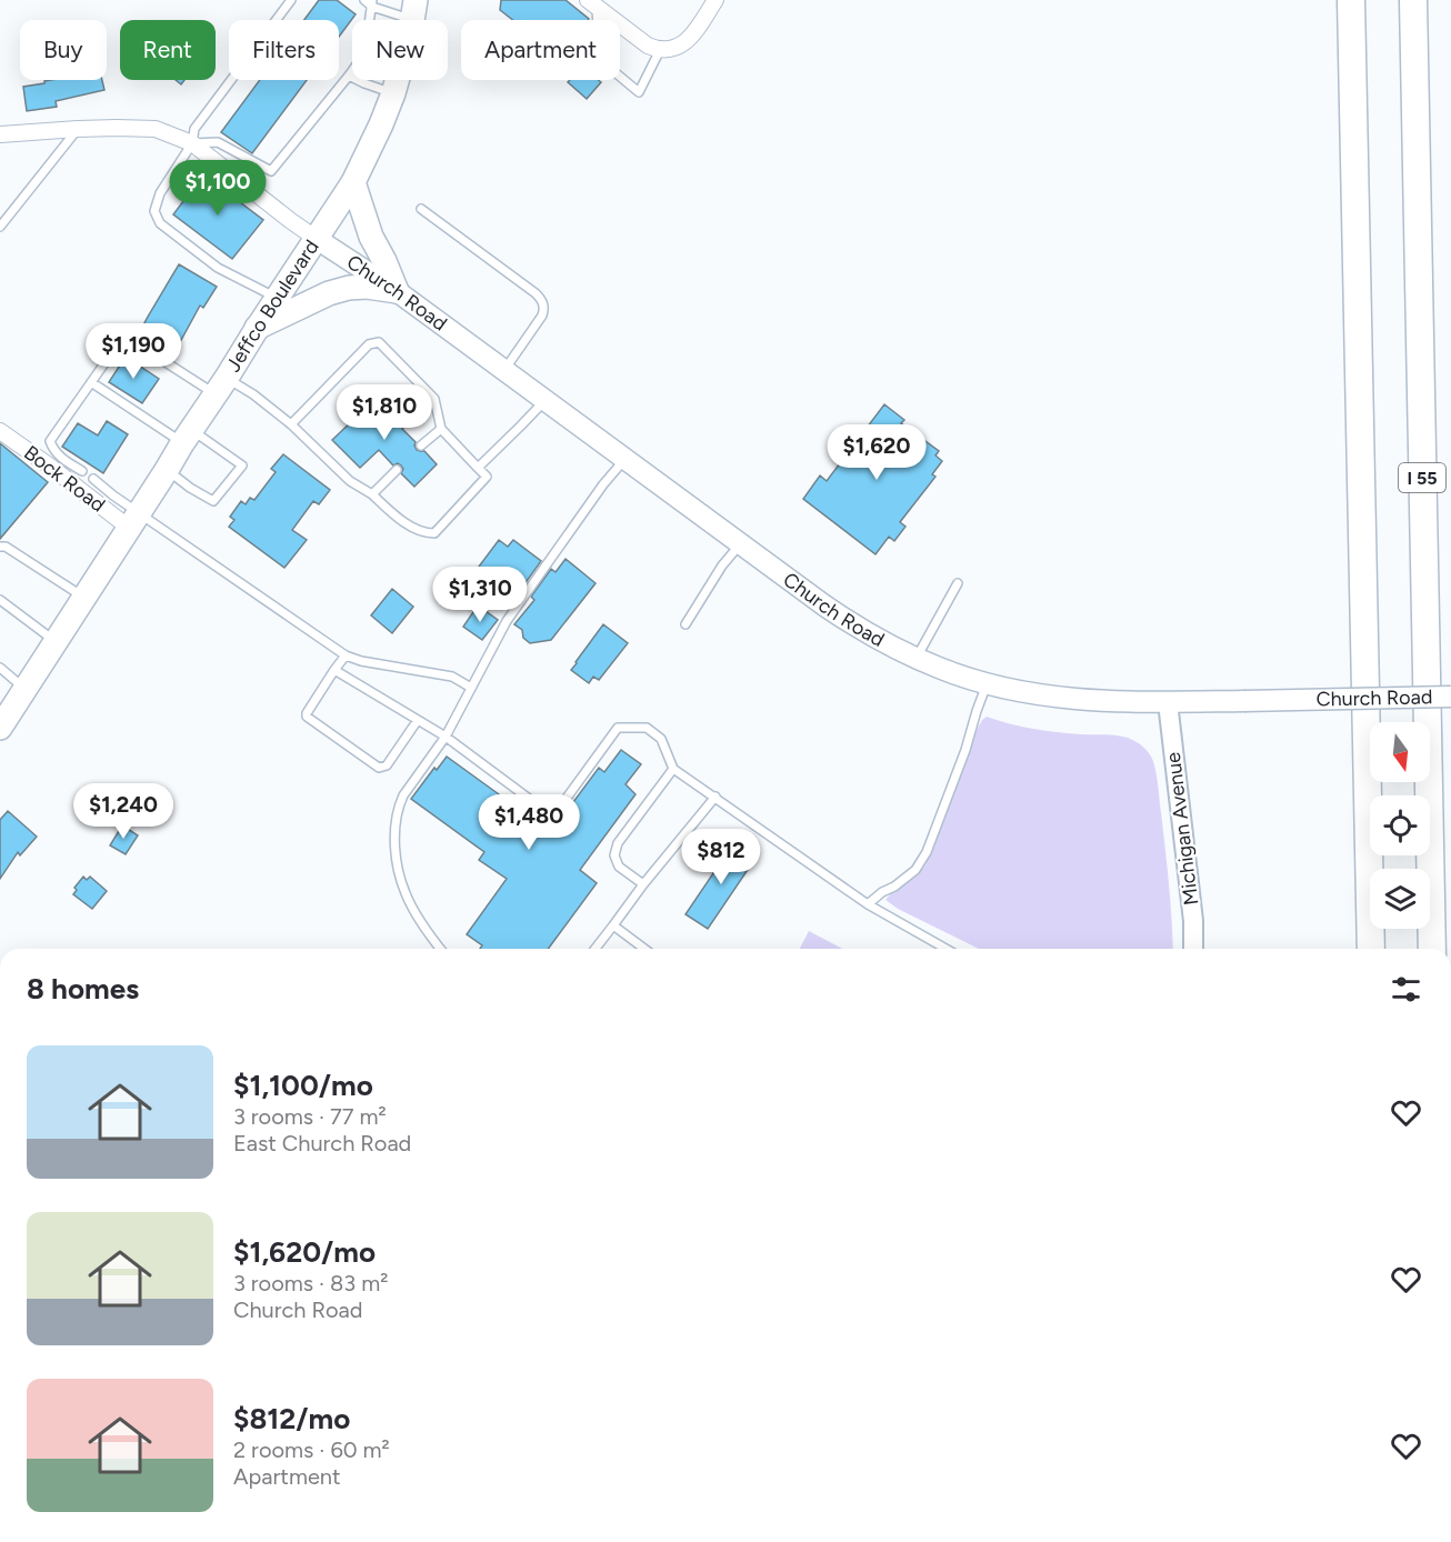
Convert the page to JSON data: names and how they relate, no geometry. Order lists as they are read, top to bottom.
{
  "streets": {
    "highway": ["I 55"],
    "main road": ["Church Road", "Jeffco Boulevard"],
    "street": ["Bock Road", "Michigan Avenue"]
  },
  "crossings": [
    ["Church Road", "Jeffco Boulevard"],
    ["Church Road", "Michigan Avenue"],
    ["Jeffco Boulevard", "Bock Road"]
  ],
  "north": "bottom",
  "page": {
    "chip": [
      "Buy",
      "Rent",
      "Filters",
      "New",
      "Apartment"
    ],
    "price": [
      "$1,100",
      "$1,190",
      "$1,810",
      "$1,620",
      "$1,310",
      "$1,240",
      "$1,480",
      "$812"
    ],
    "heading": "8 homes",
    "list": [
      {
        "name": "$1,100/mo",
        "note": "3 rooms · 77 m² · East Church Road"
      },
      {
        "name": "$1,620/mo",
        "note": "3 rooms · 83 m² · Church Road"
      },
      {
        "name": "$812/mo",
        "note": "2 rooms · 60 m² · Apartment"
      }
    ]
  }
}
